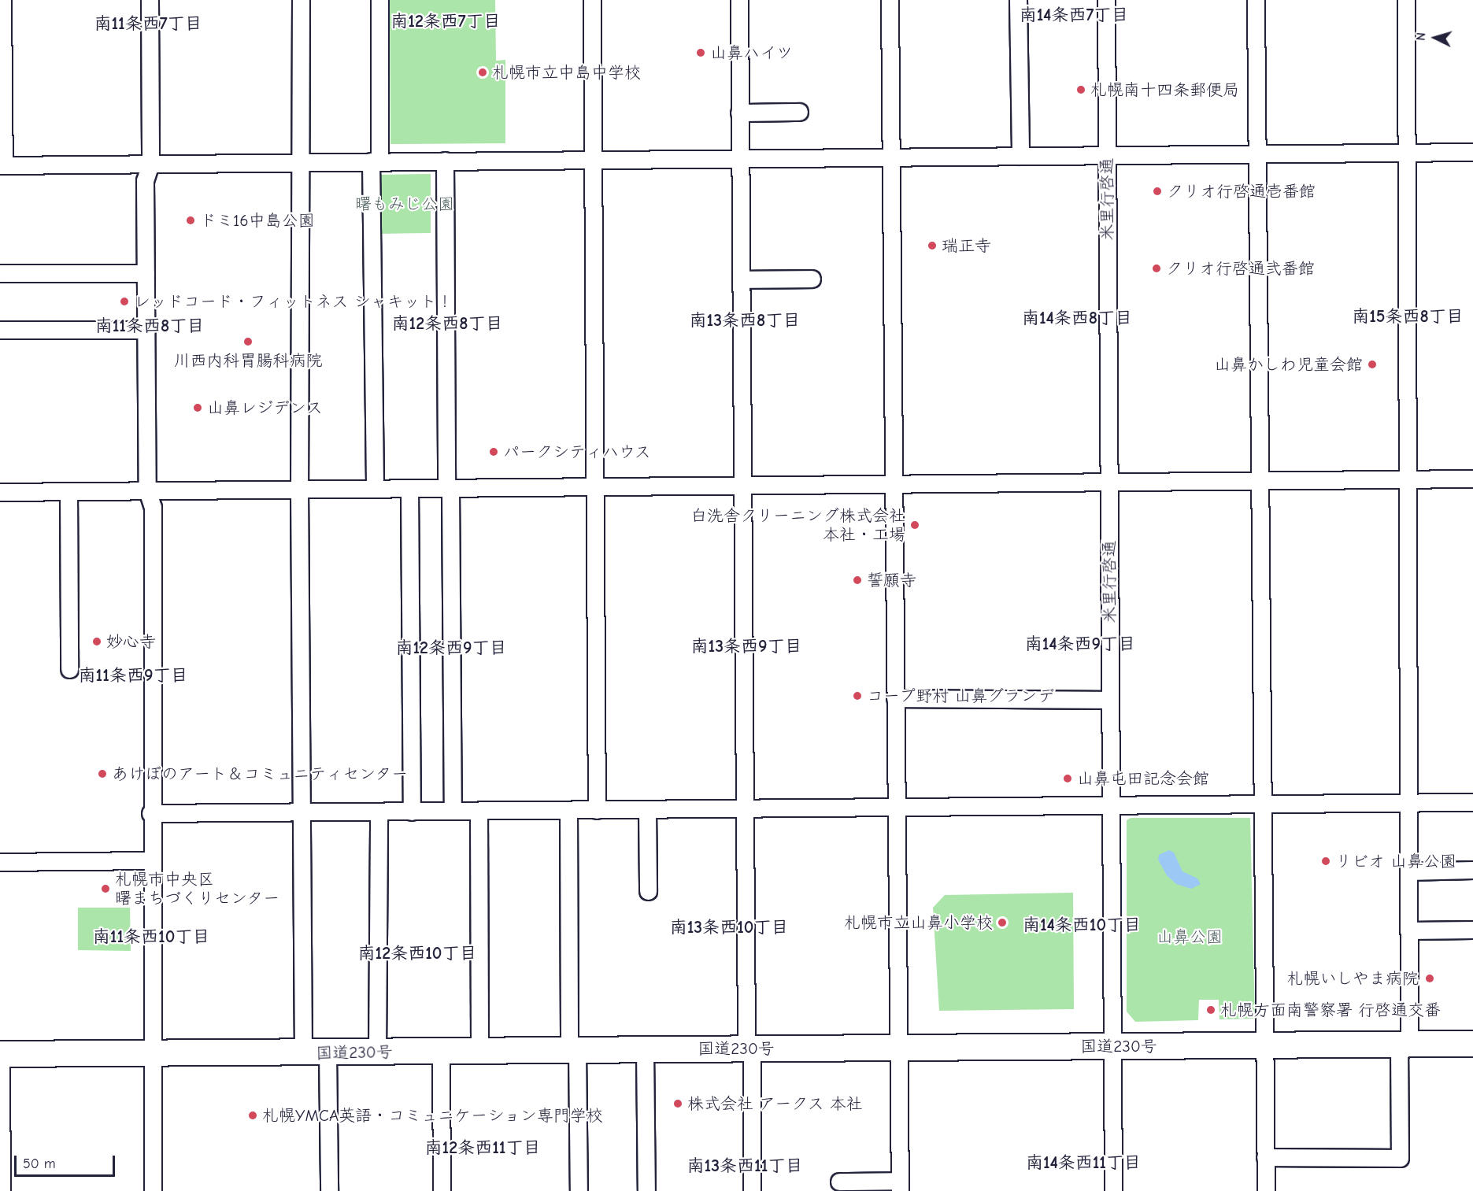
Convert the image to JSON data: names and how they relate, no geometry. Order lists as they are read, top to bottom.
{
  "streets": {
    "highway": ["国道230号"],
    "street": ["米里行啓通"]
  },
  "crossings": [
    ["米里行啓通", "国道230号"]
  ],
  "districts": [
    "南14条西7丁目",
    "南12条西7丁目",
    "南11条西7丁目",
    "南15条西8丁目",
    "南14条西8丁目",
    "南13条西8丁目",
    "南12条西8丁目",
    "南11条西8丁目",
    "南14条西9丁目",
    "南13条西9丁目",
    "南12条西9丁目",
    "南11条西9丁目",
    "南14条西10丁目",
    "南13条西10丁目",
    "南11条西10丁目",
    "南12条西10丁目",
    "南12条西11丁目",
    "南14条西11丁目",
    "南13条西11丁目"
  ],
  "parks": ["曙もみじ公園", "山鼻公園"],
  "places": [
    "山鼻ハイツ",
    "札幌市立中島中学校",
    "札幌南十四条郵便局",
    "クリオ行啓通壱番館",
    "ドミ16中島公園",
    "瑞正寺",
    "クリオ行啓通弐番館",
    "レッドコード・フィットネス シャキット！",
    "川西内科胃腸科病院",
    "山鼻かしわ児童会館",
    "山鼻レジデンス",
    "パークシティハウス",
    "白洗舎クリーニング株式会社 本社・工場",
    "誓願寺",
    "妙心寺",
    "コープ野村 山鼻グランデ",
    "あけぼのアート＆コミュニティセンター",
    "山鼻屯田記念会館",
    "リビオ 山鼻公園",
    "札幌市中央区 曙まちづくりセンター",
    "札幌市立山鼻小学校",
    "札幌いしやま病院",
    "札幌方面南警察署 行啓通交番",
    "株式会社 アークス 本社",
    "札幌YMCA英語・コミュニケーション専門学校"
  ],
  "scale_bar": "50 m",
  "north": "left"
}
